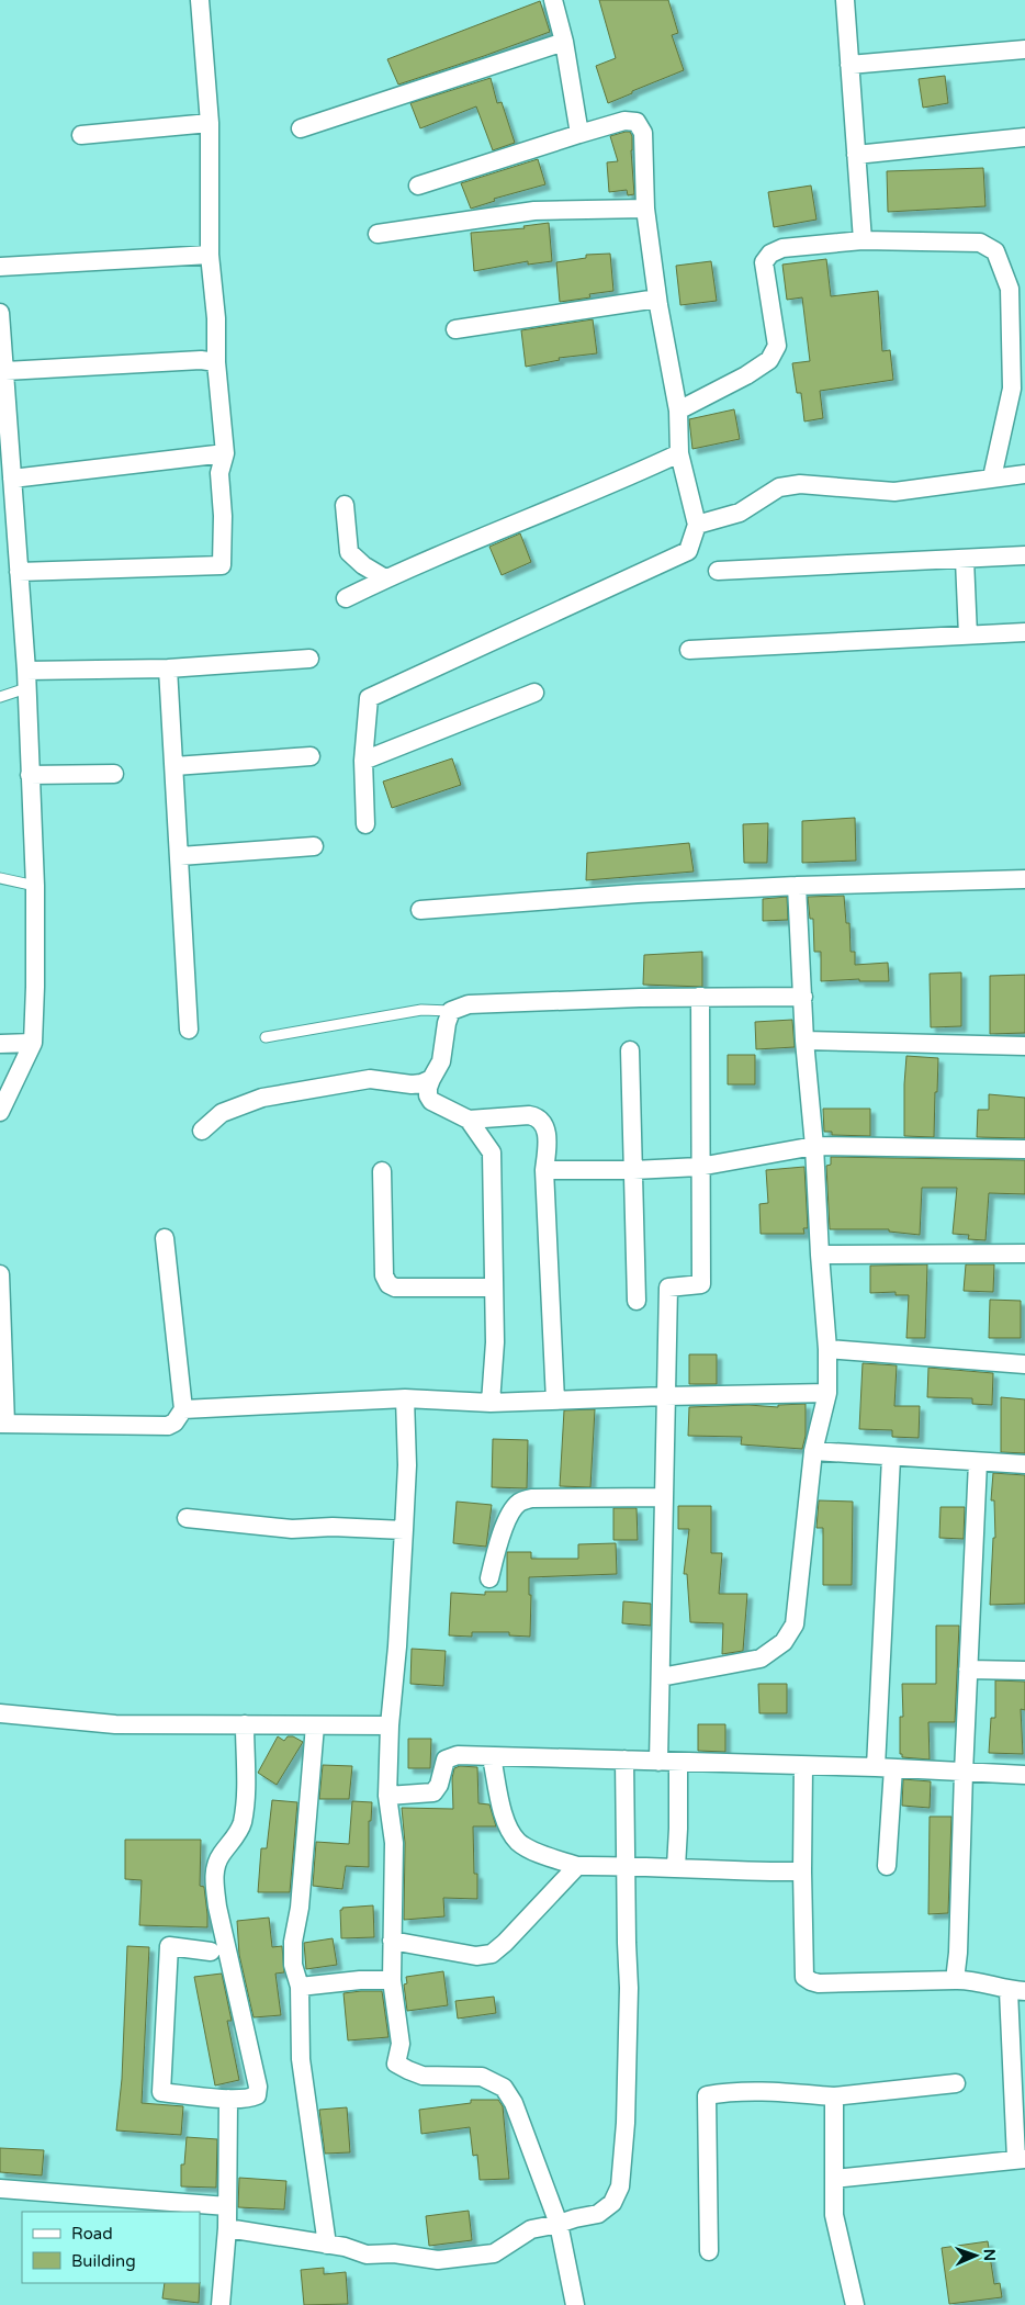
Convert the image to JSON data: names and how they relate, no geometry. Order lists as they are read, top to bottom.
{
  "legend": ["Road", "Building"],
  "north": "right"
}
